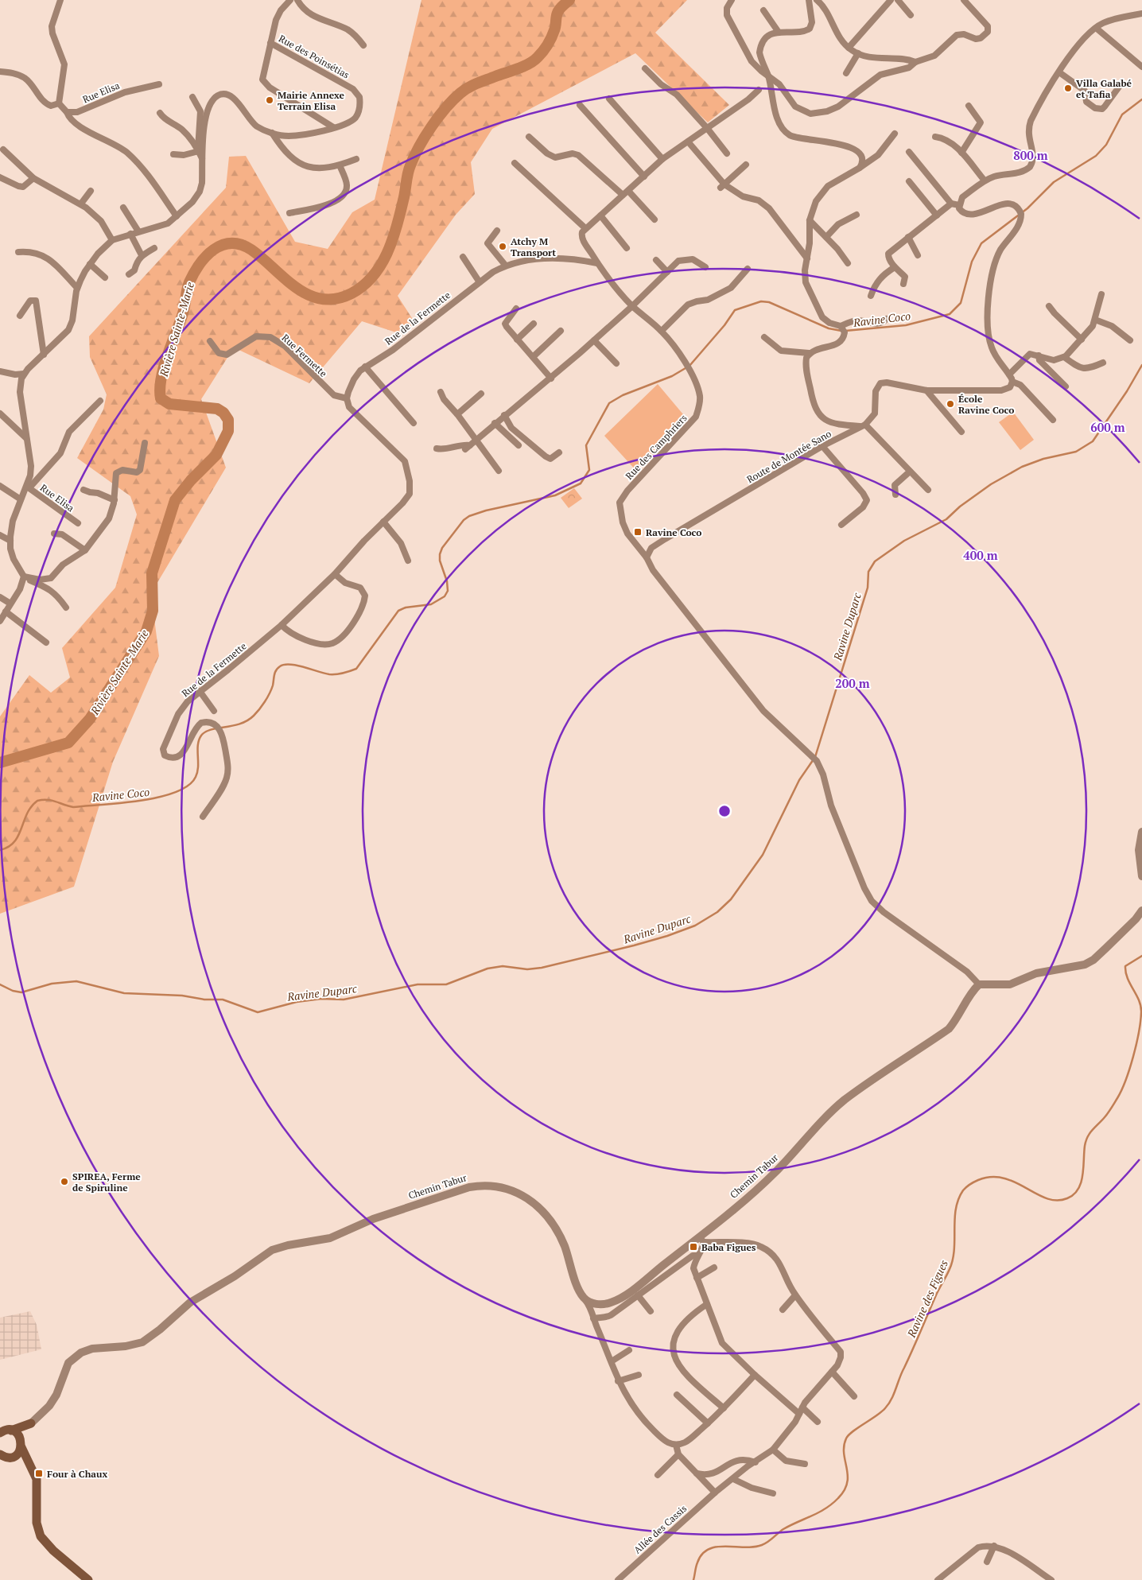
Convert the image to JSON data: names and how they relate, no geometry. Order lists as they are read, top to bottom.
{
  "streets": {
    "main road": ["Chemin Tabur"],
    "street": [
      "Rue des Poinsétias",
      "Rue Elisa",
      "Rue de la Fermette",
      "Rue Fermette",
      "Rue des Camphriers",
      "Route de Montée Sano",
      "Allée des Cassis"
    ]
  },
  "crossings": [
    ["Rue de la Fermette", "Rue Fermette"],
    ["Rue de la Fermette", "Rue des Camphriers"],
    ["Rue des Camphriers", "Route de Montée Sano"],
    ["Chemin Tabur", "Allée des Cassis"]
  ],
  "water": [
    "Ravine Coco",
    "Rivière Sainte-Marie",
    "Ravine Duparc",
    "Ravine des Figues"
  ],
  "places": {
    "other": [
      "Villa Galabé et Tafia",
      "Mairie Annexe Terrain Elisa",
      "Atchy M Transport",
      "École Ravine Coco",
      "SPIREA, Ferme de Spiruline"
    ],
    "transit": ["Ravine Coco", "Baba Figues", "Four à Chaux"]
  },
  "rings": [
    "800 m",
    "600 m",
    "400 m",
    "200 m"
  ]
}
